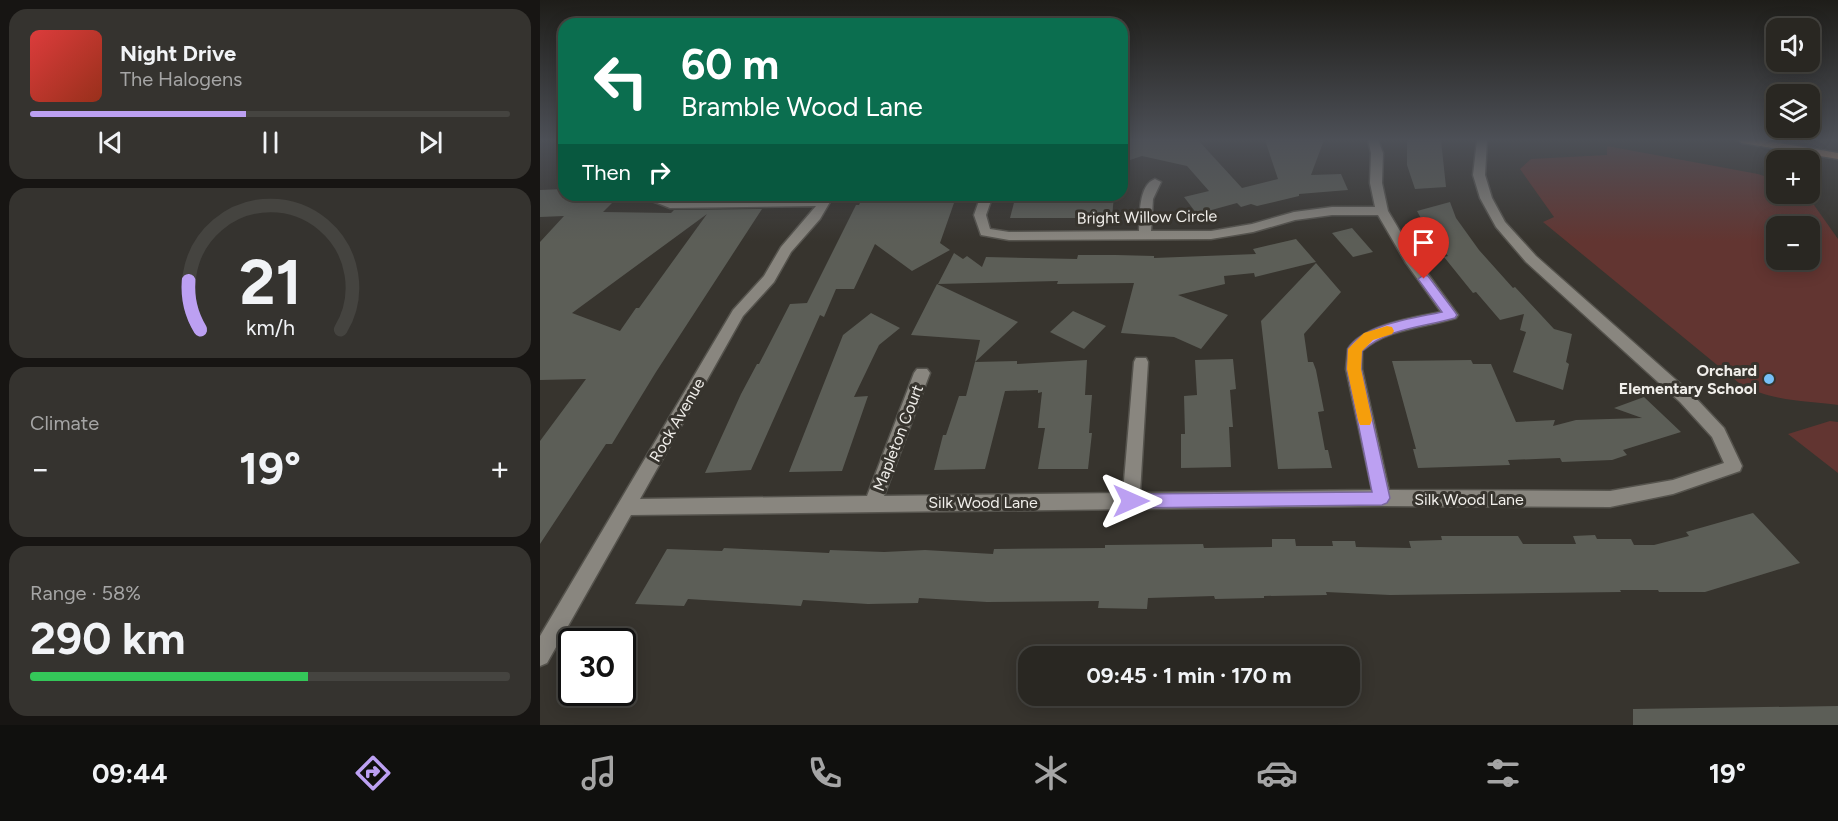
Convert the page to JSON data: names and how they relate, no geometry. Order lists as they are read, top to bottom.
{
  "streets": {
    "street": [
      "Bright Willow Circle",
      "Rock Avenue",
      "Mapleton Court",
      "Silk Wood Lane"
    ]
  },
  "crossings": [
    ["Rock Avenue", "Silk Wood Lane"],
    ["Mapleton Court", "Silk Wood Lane"]
  ],
  "places": ["Orchard Elementary School"],
  "page": {
    "map_buttons": ["+", "−"],
    "turn": ["60 m", "Bramble Wood Lane"],
    "song": ["Night Drive", "The Halogens"],
    "then": "Then",
    "tile": [
      "Climate",
      ["Range · 58%", "290 km"]
    ],
    "heat": ["−", "19°", "+"],
    "limit": "30",
    "trip": "09:45 · 1 min · 170 m",
    "tabs": ["09:44", "19°"],
    "gauge": ["21", "km/h"]
  }
}
